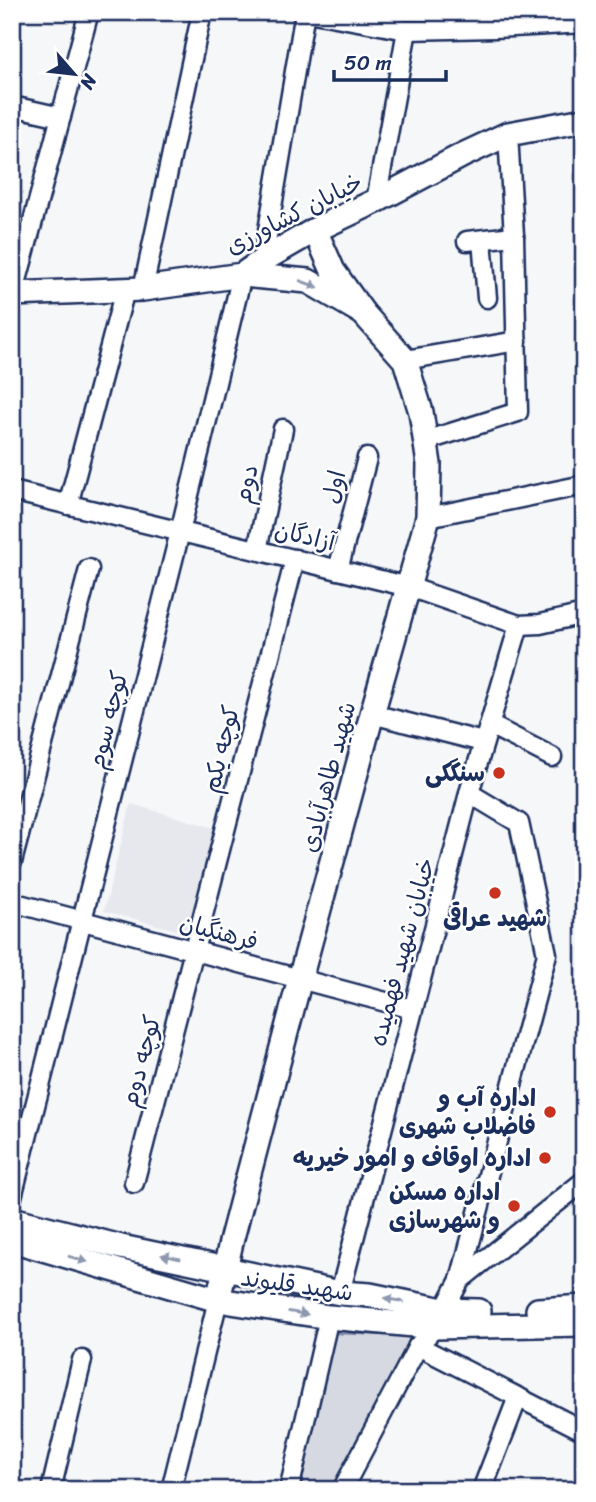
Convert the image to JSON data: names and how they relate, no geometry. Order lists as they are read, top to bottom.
{
  "streets": {
    "street": [
      "خیابان کشاورزی",
      "دوم",
      "اول",
      "آزادگان",
      "کوچه سوم",
      "کوچه یکم",
      "شهید طاهرآبادی",
      "فرهنگیان",
      "خیابان شهید فهمیده",
      "کوچه دوم",
      "شهید قلیوند"
    ]
  },
  "crossings": [
    ["خیابان کشاورزی", "کوچه سوم"],
    ["دوم", "آزادگان"],
    ["اول", "آزادگان"],
    ["آزادگان", "کوچه سوم"],
    ["آزادگان", "کوچه یکم"],
    ["آزادگان", "شهید طاهرآبادی"],
    ["آزادگان", "خیابان شهید فهمیده"],
    ["کوچه سوم", "فرهنگیان"],
    ["کوچه یکم", "فرهنگیان"],
    ["کوچه یکم", "کوچه دوم"],
    ["شهید طاهرآبادی", "فرهنگیان"],
    ["شهید طاهرآبادی", "شهید قلیوند"],
    ["فرهنگیان", "خیابان شهید فهمیده"],
    ["فرهنگیان", "کوچه دوم"],
    ["خیابان شهید فهمیده", "شهید قلیوند"]
  ],
  "places": [
    "سنگکی",
    "شهید عراقی",
    "اداره آب و فاضلاب شهری",
    "اداره اوقاف و امور خیریه",
    "اداره مسکن و شهرسازی"
  ],
  "scale_bar": "50 m",
  "north": "bottom right"
}
